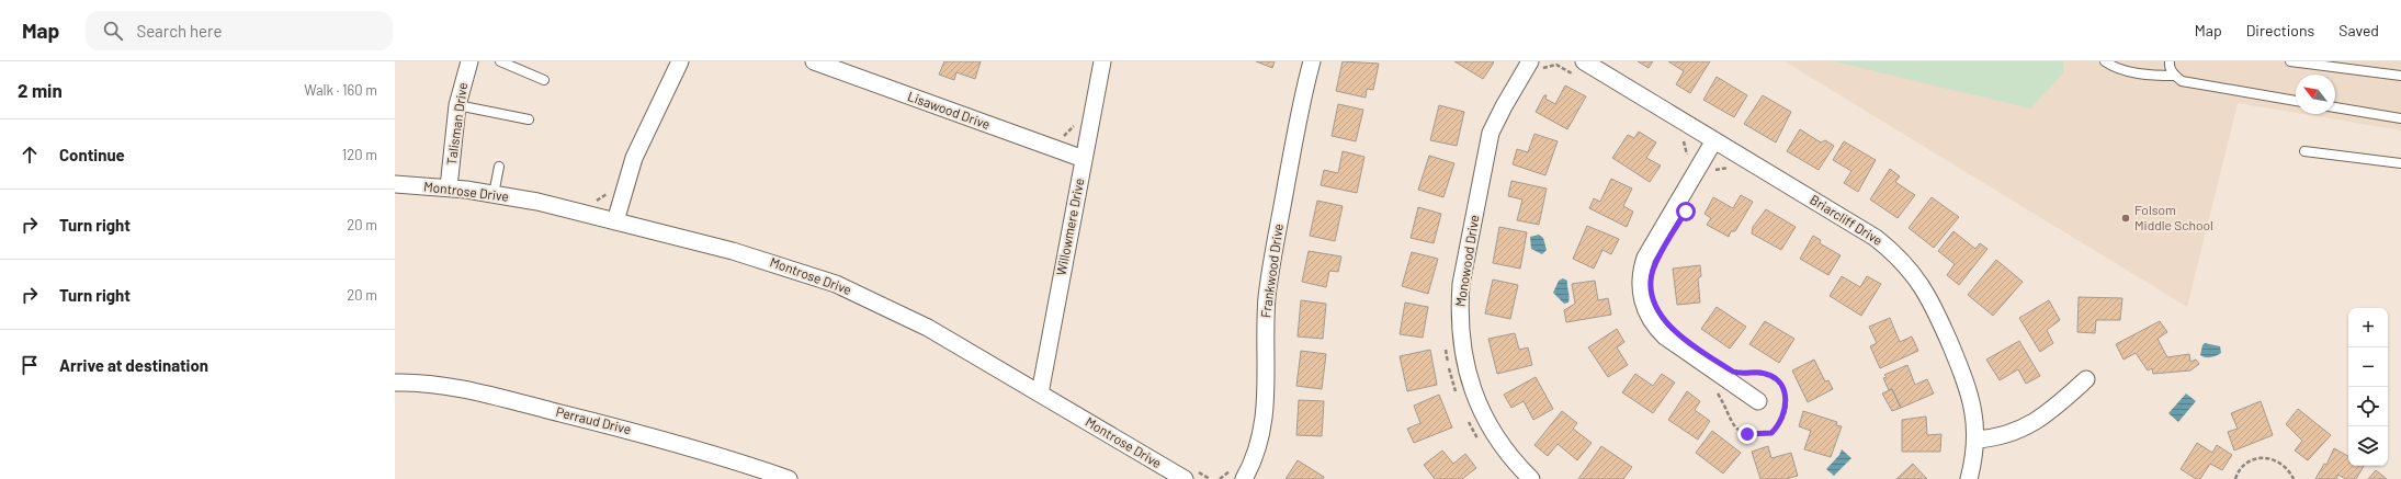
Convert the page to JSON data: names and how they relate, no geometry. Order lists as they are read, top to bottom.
{
  "streets": {
    "street": [
      "Lisawood Drive",
      "Talisman Drive",
      "Montrose Drive",
      "Briarcliff Drive",
      "Willowmere Drive",
      "Monowood Drive",
      "Frankwood Drive",
      "Perraud Drive"
    ]
  },
  "crossings": [
    ["Lisawood Drive", "Willowmere Drive"],
    ["Talisman Drive", "Montrose Drive"],
    ["Montrose Drive", "Willowmere Drive"]
  ],
  "places": ["Folsom Middle School"],
  "north": "top left",
  "page": {
    "header": "Map",
    "search": "Search here",
    "nav": ["Map", "Directions", "Saved"],
    "heading": ["2 min", "Walk · 160 m"],
    "list": [
      ["Continue", "120 m"],
      ["Turn right", "20 m"],
      ["Turn right", "20 m"],
      "Arrive at destination"
    ],
    "map_buttons": ["+", "−"]
  }
}
